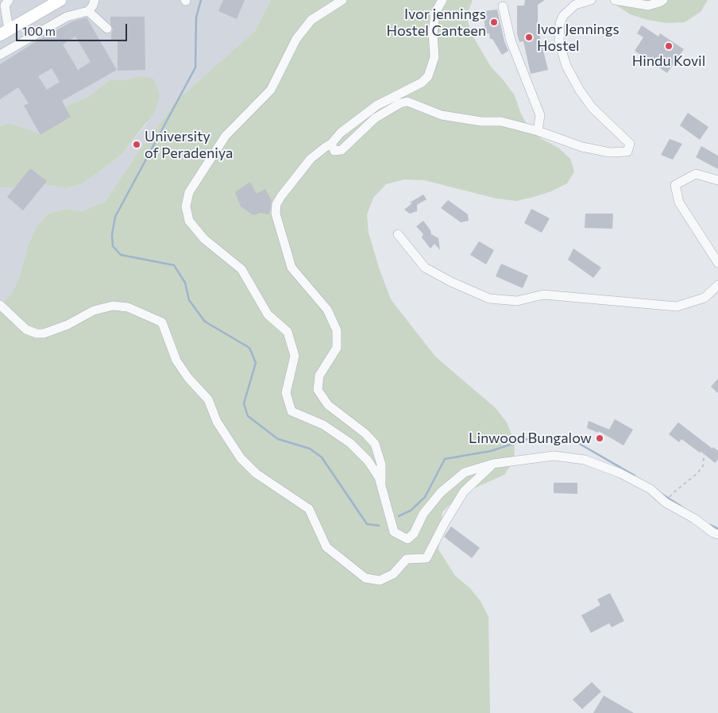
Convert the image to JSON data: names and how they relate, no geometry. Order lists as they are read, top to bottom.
{
  "places": [
    "Ivor jennings Hostel Canteen",
    "Ivor Jennings Hostel",
    "Hindu Kovil",
    "University of Peradeniya",
    "Linwood Bungalow"
  ],
  "scale_bar": "100 m"
}
